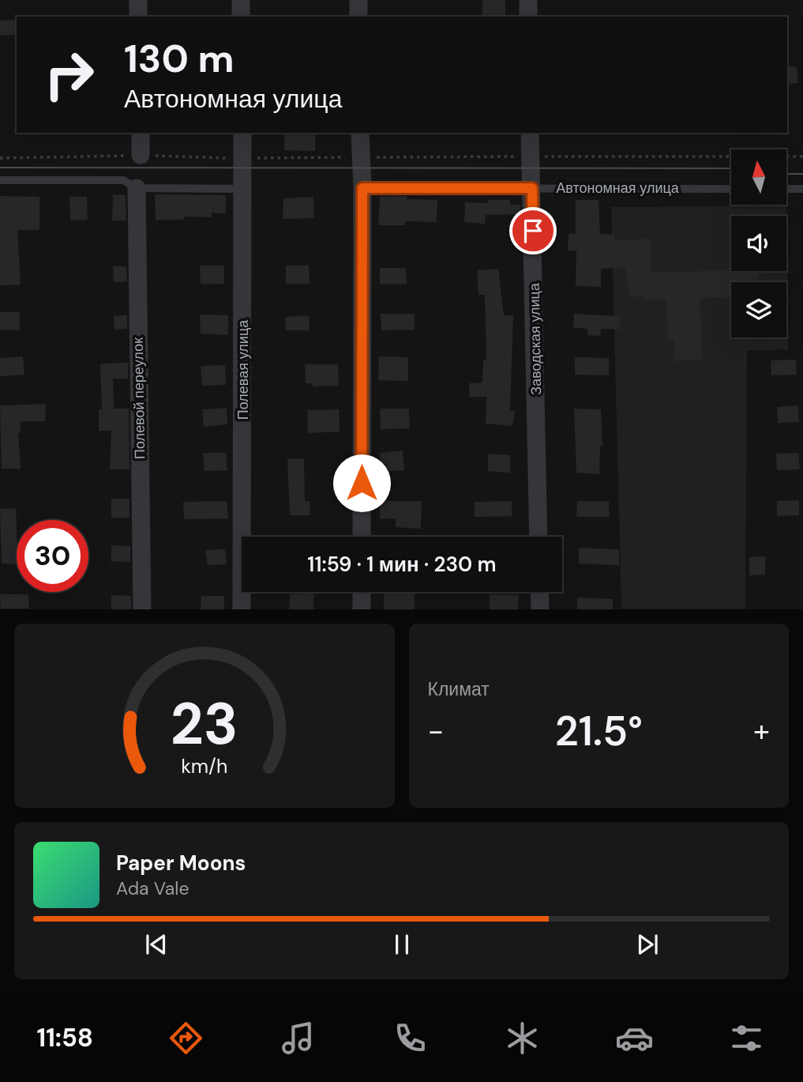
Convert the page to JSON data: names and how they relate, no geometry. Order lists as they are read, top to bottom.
{
  "streets": {
    "street": ["Заводская улица", "Полевая улица", "Полевой переулок"],
    "lane": ["Автономная улица"]
  },
  "crossings": [
    ["Автономная улица", "Заводская улица"]
  ],
  "north": "top",
  "page": {
    "turn": ["130 m", "Автономная улица"],
    "limit": "30",
    "trip": "11:59 · 1 мин · 230 m",
    "tile": "Климат",
    "heat": ["−", "21.5°", "+"],
    "song": ["Paper Moons", "Ada Vale"],
    "tabs": "11:58",
    "gauge": ["23", "km/h"]
  }
}
